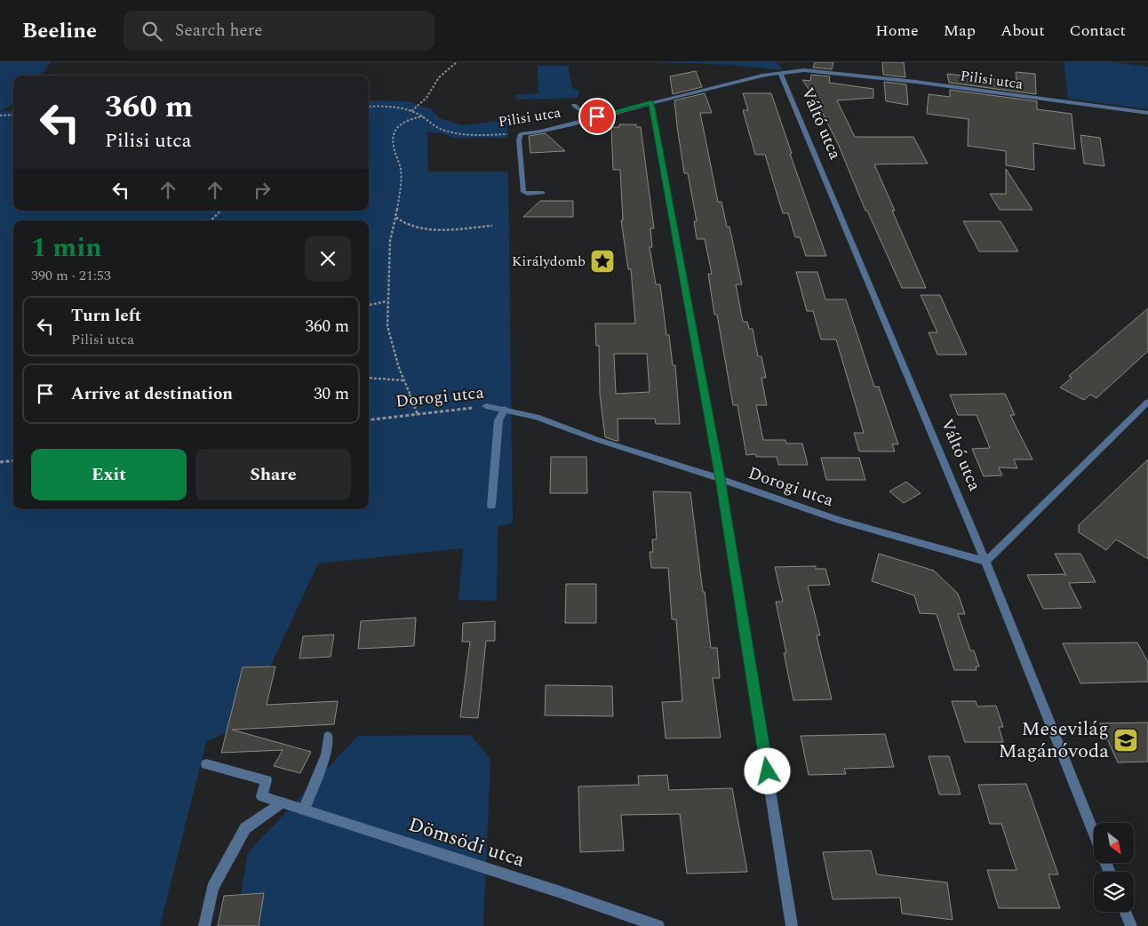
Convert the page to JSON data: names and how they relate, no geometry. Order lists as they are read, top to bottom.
{
  "streets": {
    "street": [
      "Pilisi utca",
      "Váltó utca",
      "Dorogi utca",
      "Dömsödi utca"
    ]
  },
  "crossings": [
    ["Pilisi utca", "Váltó utca"],
    ["Váltó utca", "Dorogi utca"]
  ],
  "places": {
    "place": ["Királydomb"],
    "school or university": ["Mesevilág Magánóvoda"]
  },
  "north": "bottom right",
  "page": {
    "header": "Beeline",
    "search": "Search here",
    "nav": [
      "Home",
      "Map",
      "About",
      "Contact"
    ],
    "turn": ["360 m", "Pilisi utca"],
    "heading": ["1 min", "390 m · 21:53"],
    "list": [
      {
        "name": "Turn left",
        "note": "Pilisi utca",
        "value": "360 m"
      },
      {
        "name": "Arrive at destination",
        "value": "30 m"
      }
    ],
    "buttons": ["Exit", "Share"]
  }
}
